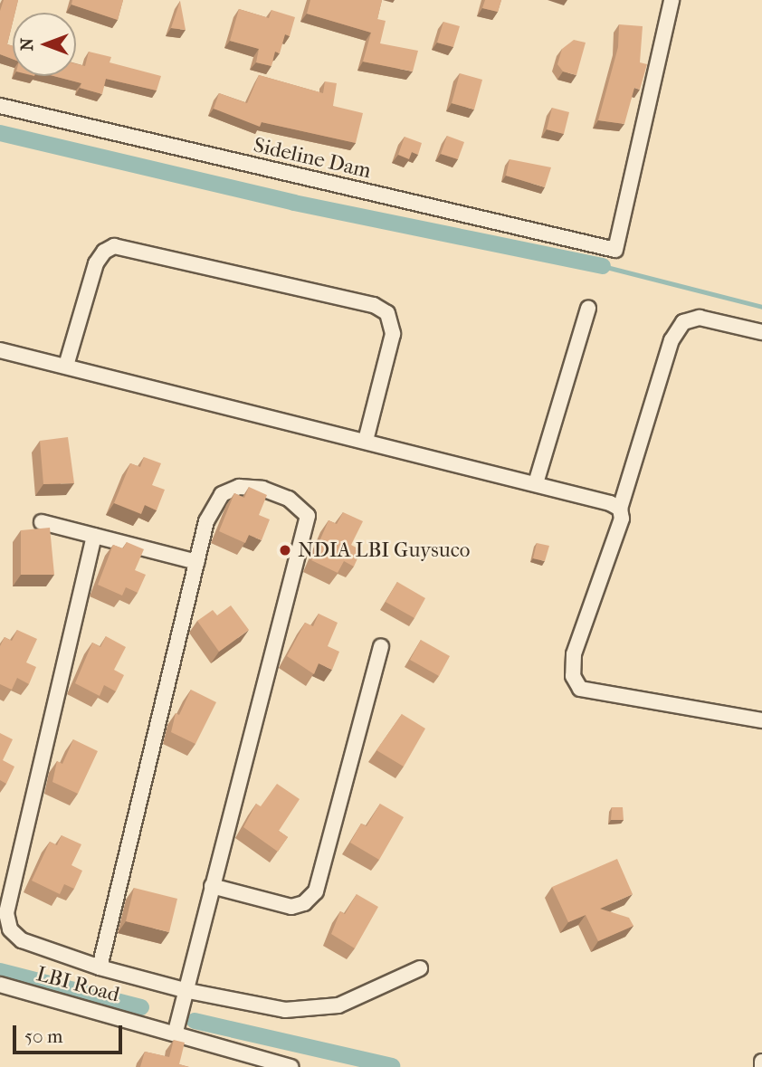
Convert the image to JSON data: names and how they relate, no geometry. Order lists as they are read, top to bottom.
{
  "streets": {
    "street": ["Sideline Dam", "LBI Road"]
  },
  "places": ["NDIA LBI Guysuco"],
  "scale_bar": "50 m",
  "north": "left"
}
